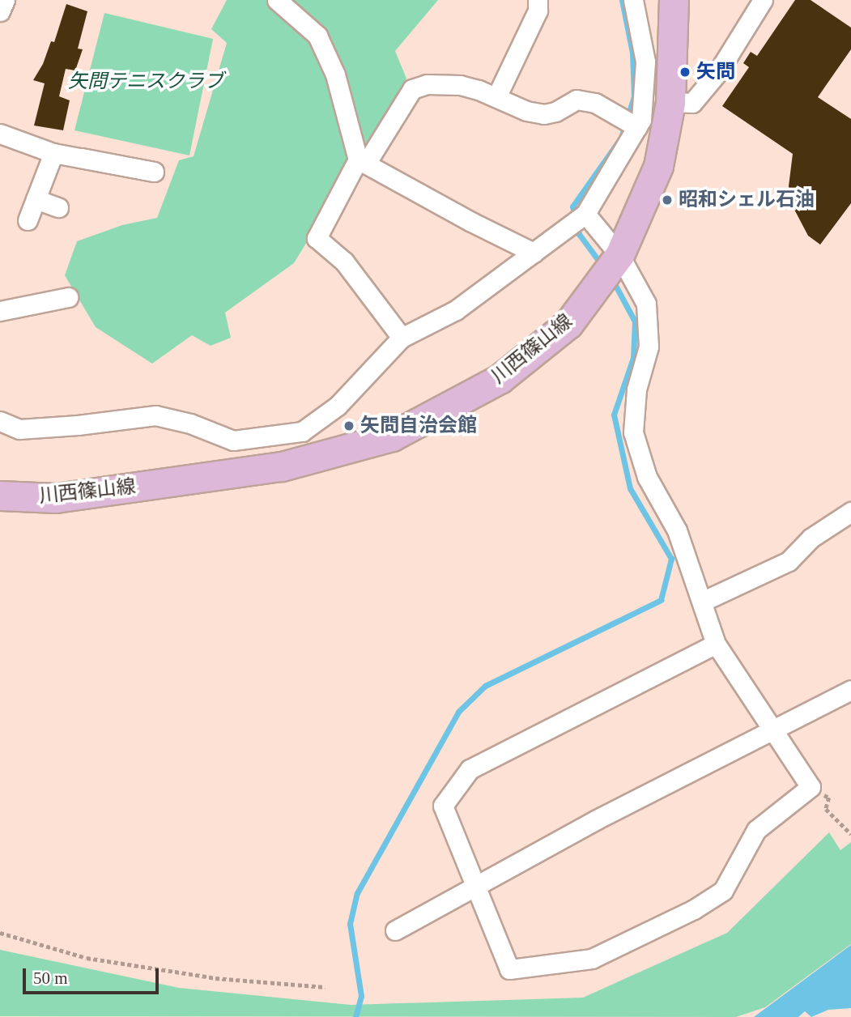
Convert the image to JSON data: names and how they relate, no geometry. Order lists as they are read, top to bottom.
{
  "streets": {
    "main road": ["川西篠山線"]
  },
  "parks": ["矢問テニスクラブ"],
  "places": ["矢問", "昭和シェル石油", "矢問自治会館"],
  "scale_bar": "50 m"
}
